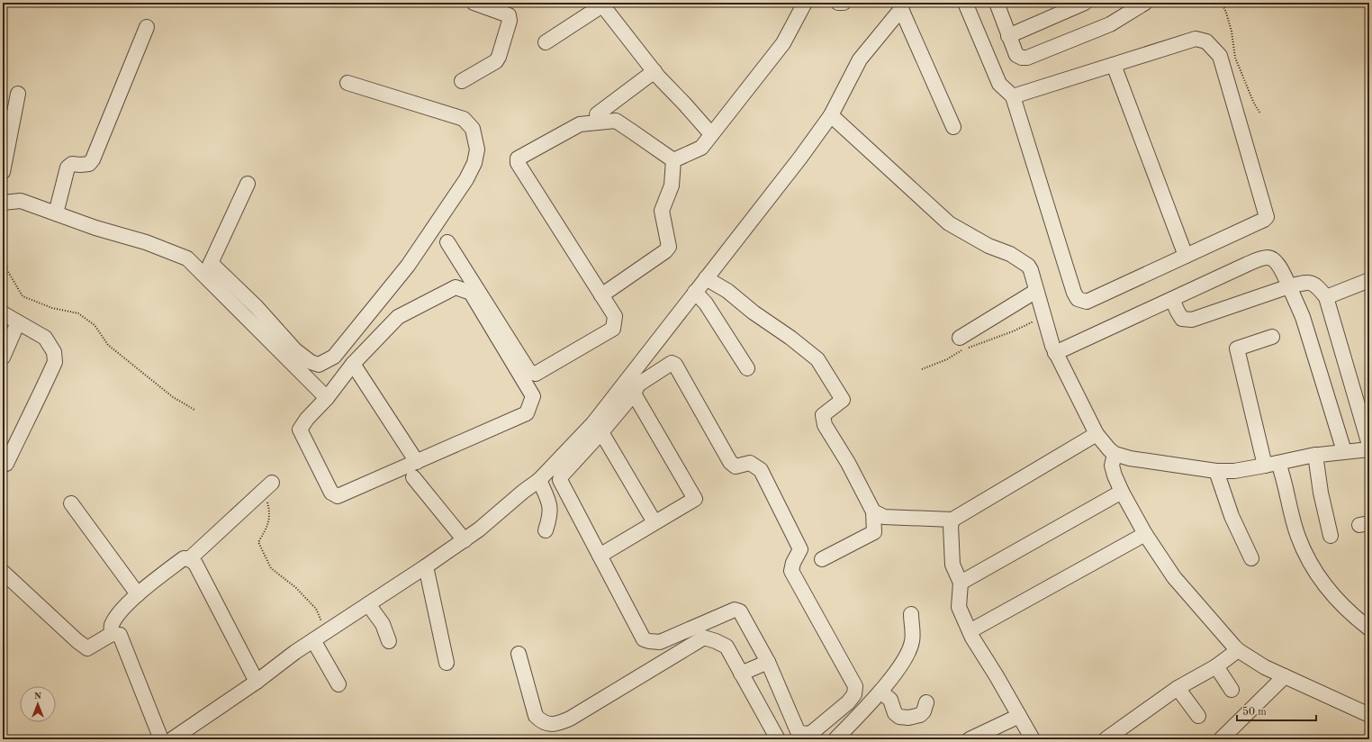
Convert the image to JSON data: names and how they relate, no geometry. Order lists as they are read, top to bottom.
{
  "scale_bar": "50 m",
  "north": "top"
}
